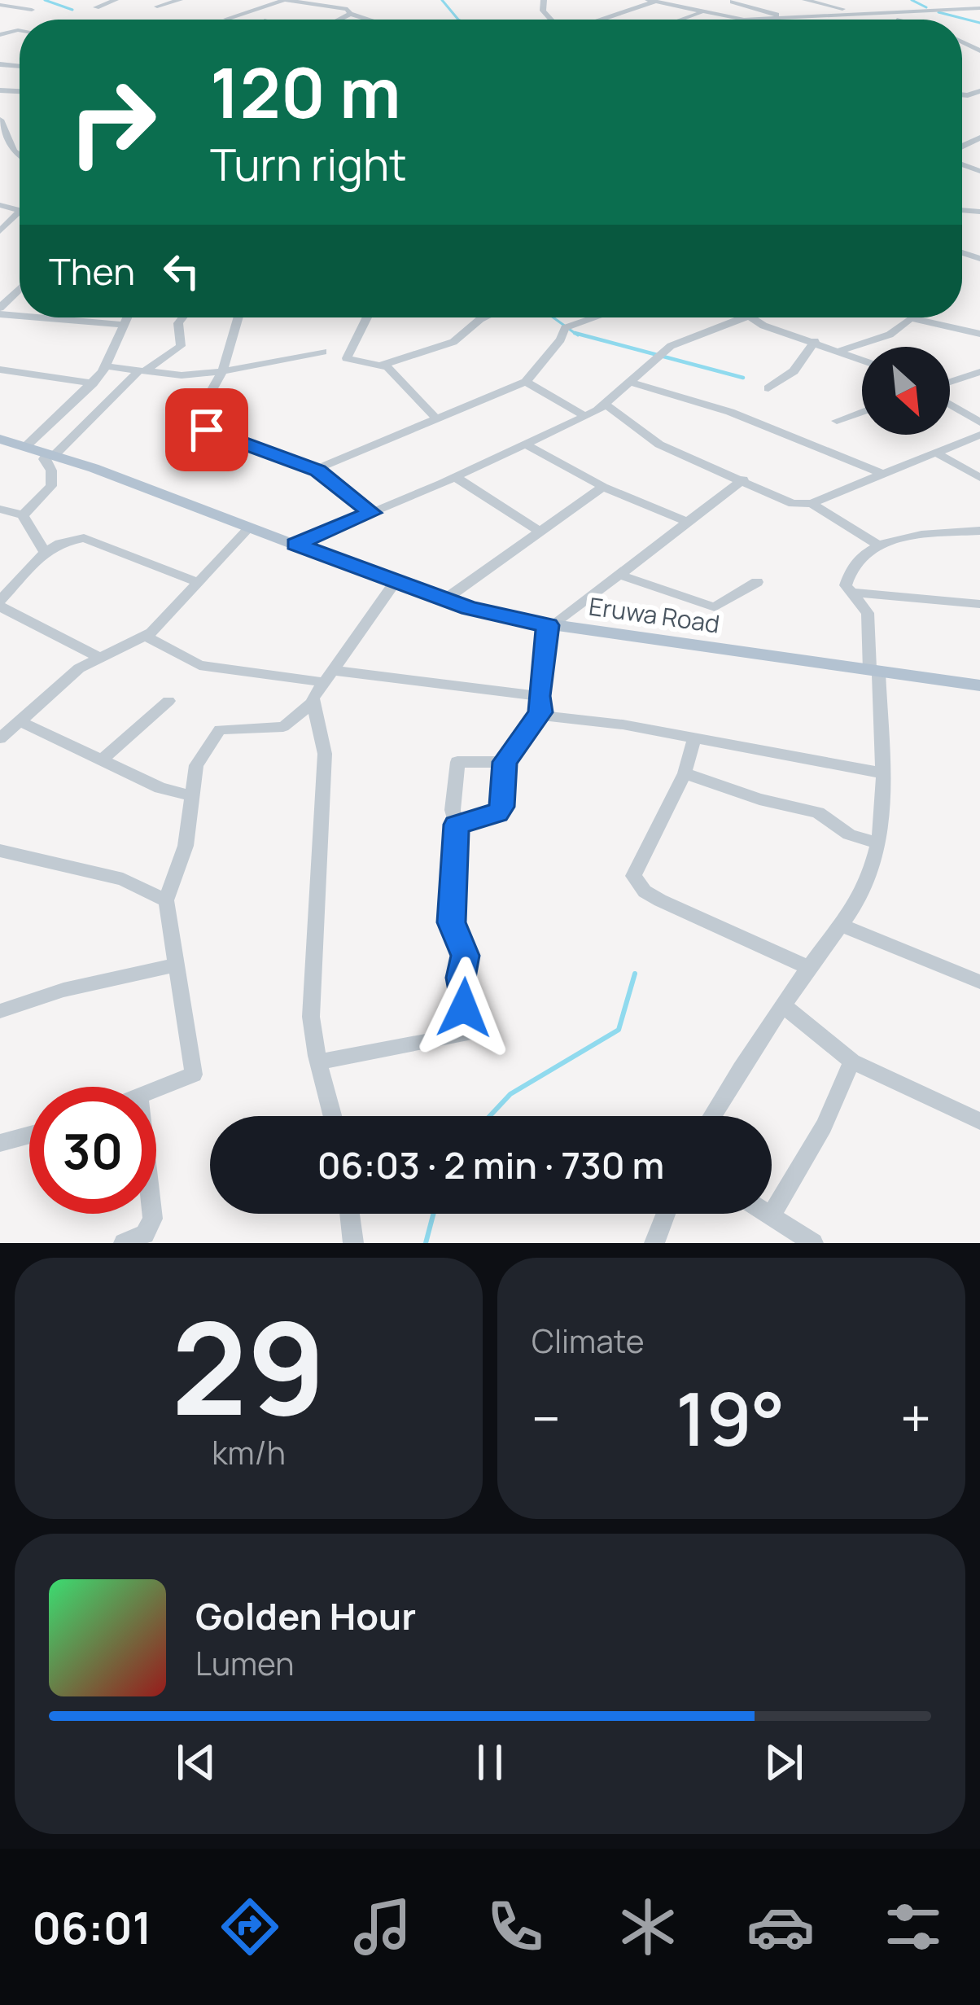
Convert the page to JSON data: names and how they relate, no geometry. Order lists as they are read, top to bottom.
{
  "streets": {
    "main road": ["Eruwa Road"]
  },
  "north": "bottom right",
  "page": {
    "turn": ["120 m", "Turn right"],
    "then": "Then",
    "limit": "30",
    "trip": "06:03 · 2 min · 730 m",
    "tile": [
      ["29", "km/h"],
      "Climate"
    ],
    "heat": ["−", "19°", "+"],
    "song": ["Golden Hour", "Lumen"],
    "tabs": "06:01"
  }
}
